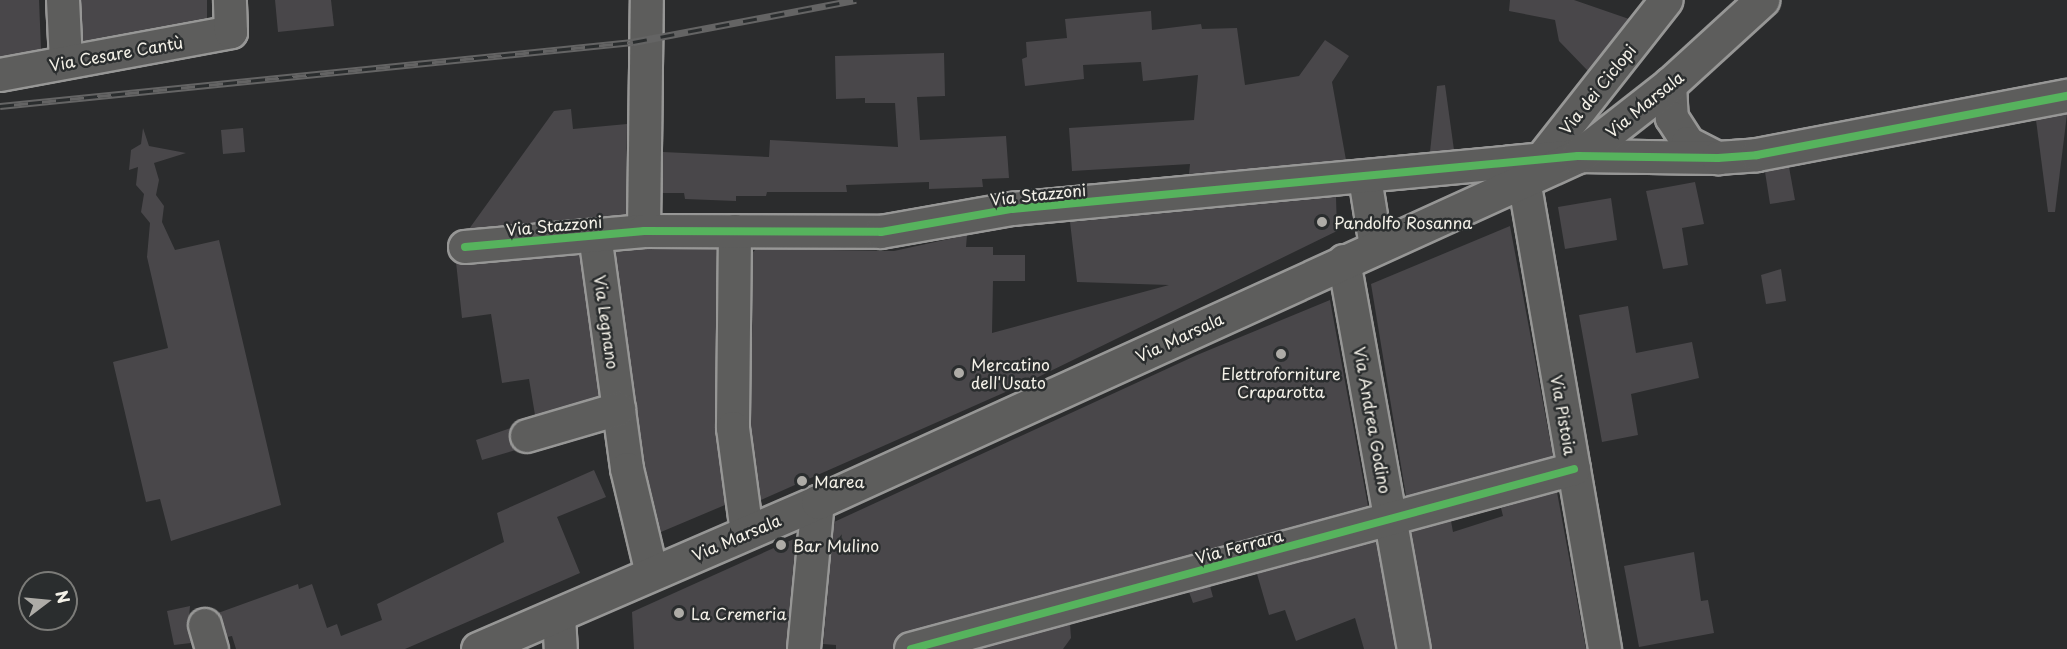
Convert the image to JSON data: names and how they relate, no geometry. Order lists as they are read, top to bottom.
{
  "streets": {
    "main road": ["Via Marsala"],
    "street": [
      "Via Cesare Cantù",
      "Via dei Ciclopi",
      "Via Stazzoni",
      "Via Legnano",
      "Via Pistoia",
      "Via Andrea Godino",
      "Via Ferrara"
    ]
  },
  "crossings": [
    ["Via dei Ciclopi", "Via Marsala"],
    ["Via dei Ciclopi", "Via Stazzoni"],
    ["Via dei Ciclopi", "Via Pistoia"],
    ["Via Marsala", "Via Stazzoni"],
    ["Via Marsala", "Via Legnano"],
    ["Via Marsala", "Via Pistoia"],
    ["Via Marsala", "Via Andrea Godino"],
    ["Via Stazzoni", "Via Legnano"],
    ["Via Stazzoni", "Via Pistoia"],
    ["Via Pistoia", "Via Ferrara"],
    ["Via Andrea Godino", "Via Ferrara"]
  ],
  "places": [
    "Pandolfo Rosanna",
    "Elettroforniture Craparotta",
    "Mercatino dell'Usato",
    "Marea",
    "Bar Mulino",
    "La Cremeria"
  ],
  "north": "right"
}
